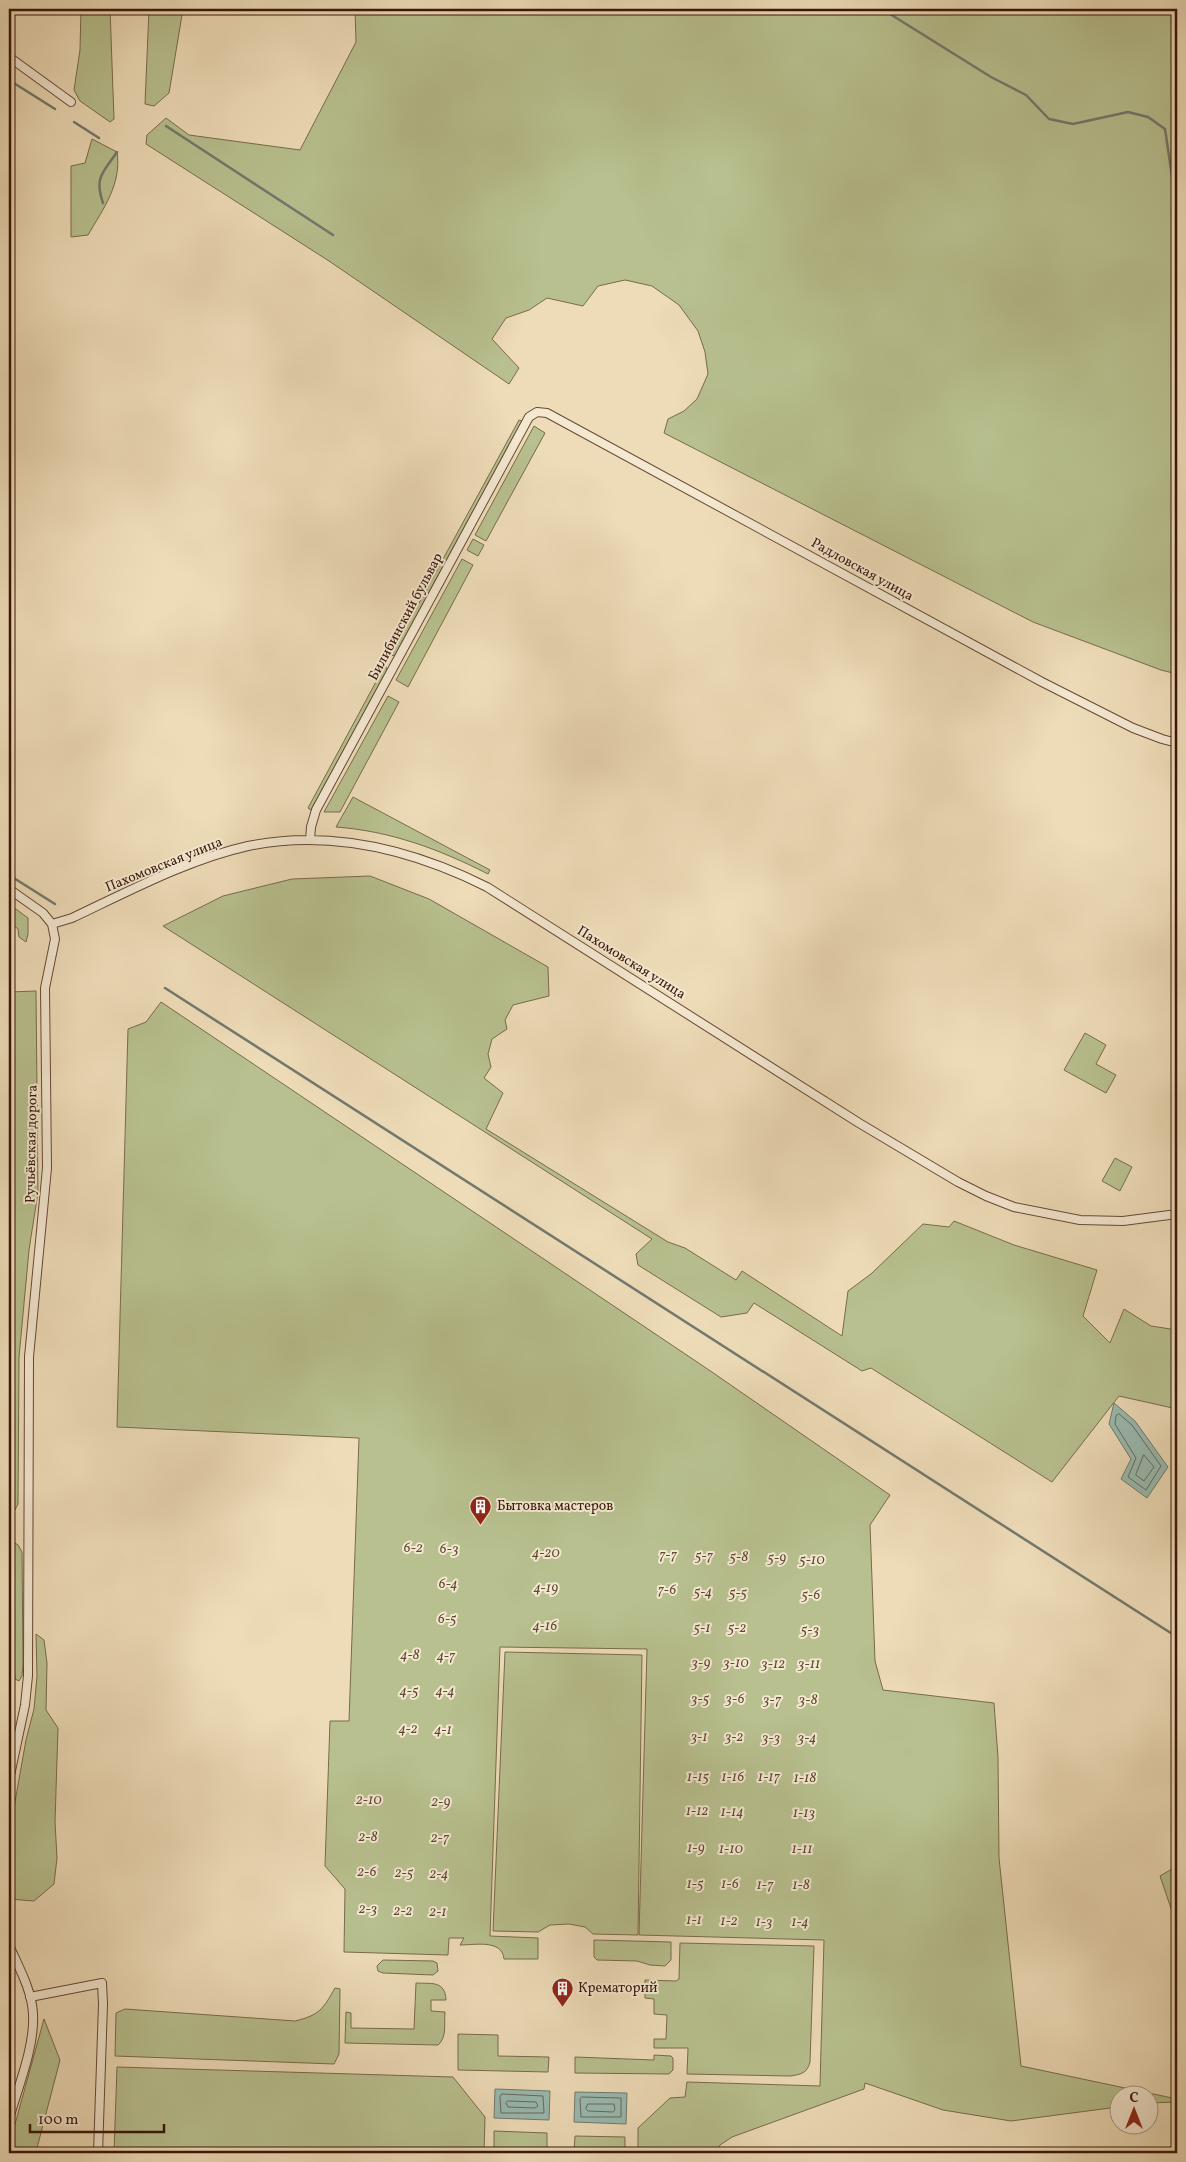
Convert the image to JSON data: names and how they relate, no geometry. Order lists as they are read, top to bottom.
{
  "streets": {
    "street": [
      "Радловская улица",
      "Билибинский бульвар",
      "Пахомовская улица",
      "Ручьёвская дорога"
    ]
  },
  "crossings": [
    ["Радловская улица", "Билибинский бульвар"],
    ["Билибинский бульвар", "Пахомовская улица"],
    ["Пахомовская улица", "Ручьёвская дорога"]
  ],
  "parks": [
    "6-2",
    "6-3",
    "4-20",
    "7-7",
    "5-7",
    "5-8",
    "5-9",
    "5-10",
    "6-4",
    "4-19",
    "7-6",
    "5-4",
    "5-5",
    "5-6",
    "6-5",
    "4-16",
    "5-1",
    "5-2",
    "5-3",
    "4-8",
    "4-7",
    "3-9",
    "3-10",
    "3-12",
    "3-11",
    "4-5",
    "4-4",
    "3-5",
    "3-6",
    "3-7",
    "3-8",
    "4-2",
    "4-1",
    "3-1",
    "3-2",
    "3-3",
    "3-4",
    "1-15",
    "1-16",
    "1-17",
    "1-18",
    "2-10",
    "2-9",
    "1-12",
    "1-14",
    "1-13",
    "2-8",
    "2-7",
    "1-9",
    "1-10",
    "1-11",
    "2-6",
    "2-5",
    "2-4",
    "1-5",
    "1-6",
    "1-7",
    "1-8",
    "2-3",
    "2-2",
    "2-1",
    "1-1",
    "1-2",
    "1-3",
    "1-4"
  ],
  "places": {
    "building": ["Бытовка мастеров", "Крематорий"]
  },
  "scale_bar": "100 m",
  "north": "top"
}
